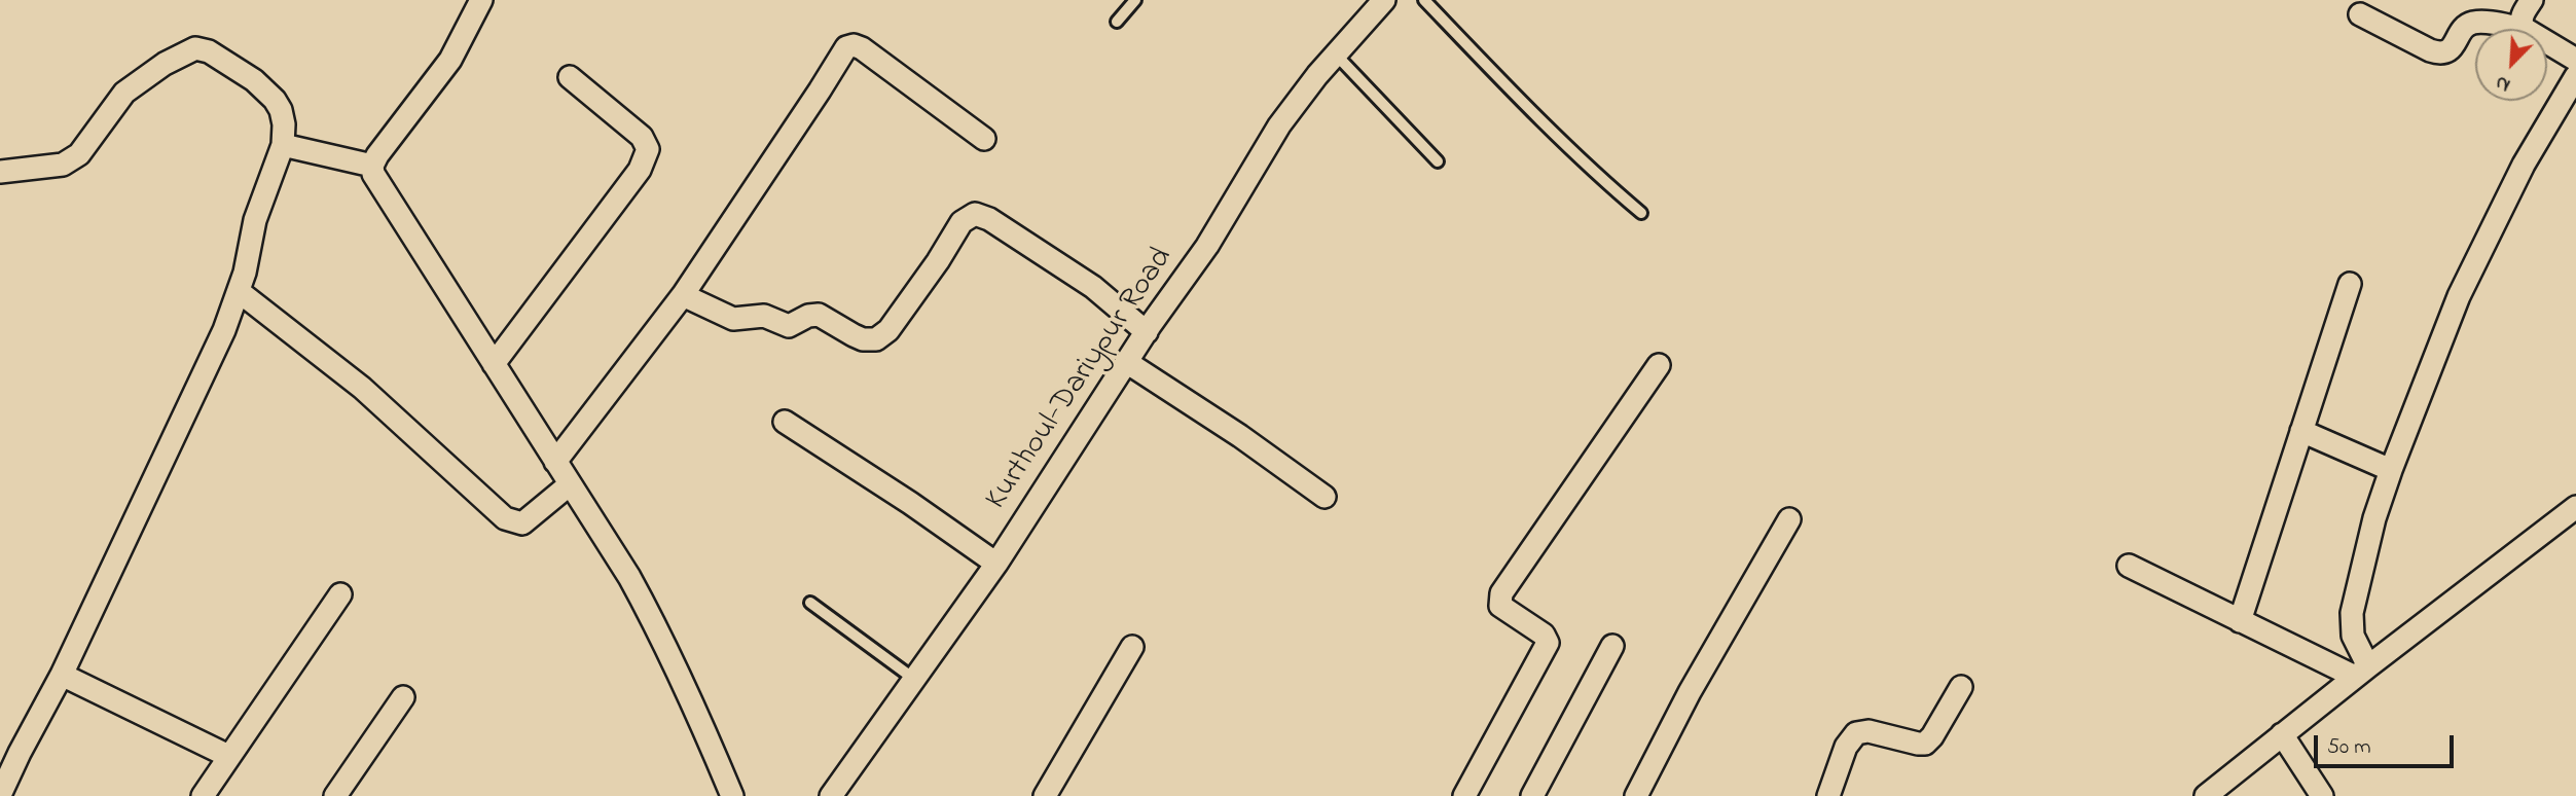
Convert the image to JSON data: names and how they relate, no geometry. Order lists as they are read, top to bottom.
{
  "streets": {
    "street": ["Kurthoul-Dariypur Road"]
  },
  "scale_bar": "50 m",
  "north": "bottom left"
}
